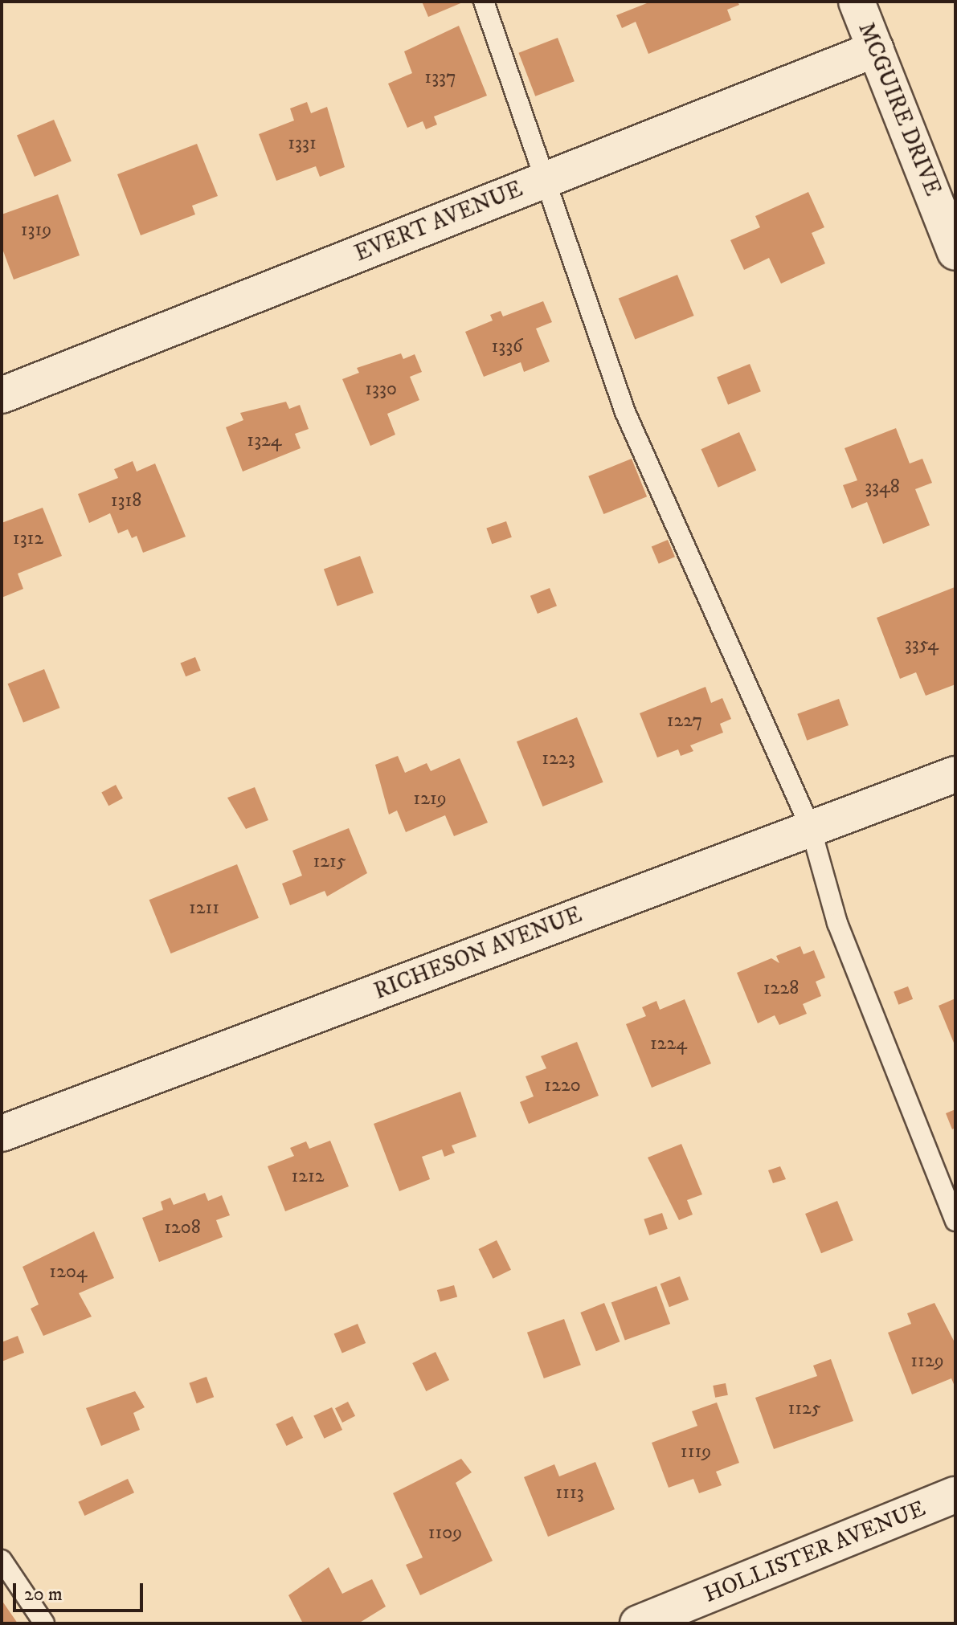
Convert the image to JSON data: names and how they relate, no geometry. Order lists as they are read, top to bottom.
{
  "streets": {
    "street": [
      "MCGUIRE DRIVE",
      "EVERT AVENUE",
      "RICHESON AVENUE",
      "HOLLISTER AVENUE"
    ]
  },
  "crossings": [
    ["MCGUIRE DRIVE", "EVERT AVENUE"]
  ],
  "house_numbers": [
    "1337",
    "1331",
    "1319",
    "1336",
    "1330",
    "1324",
    "3348",
    "1318",
    "1312",
    "3354",
    "1227",
    "1223",
    "1219",
    "1215",
    "1211",
    "1228",
    "1224",
    "1220",
    "1212",
    "1208",
    "1204",
    "1129",
    "1125",
    "1119",
    "1113",
    "1109"
  ],
  "scale_bar": "20 m"
}
